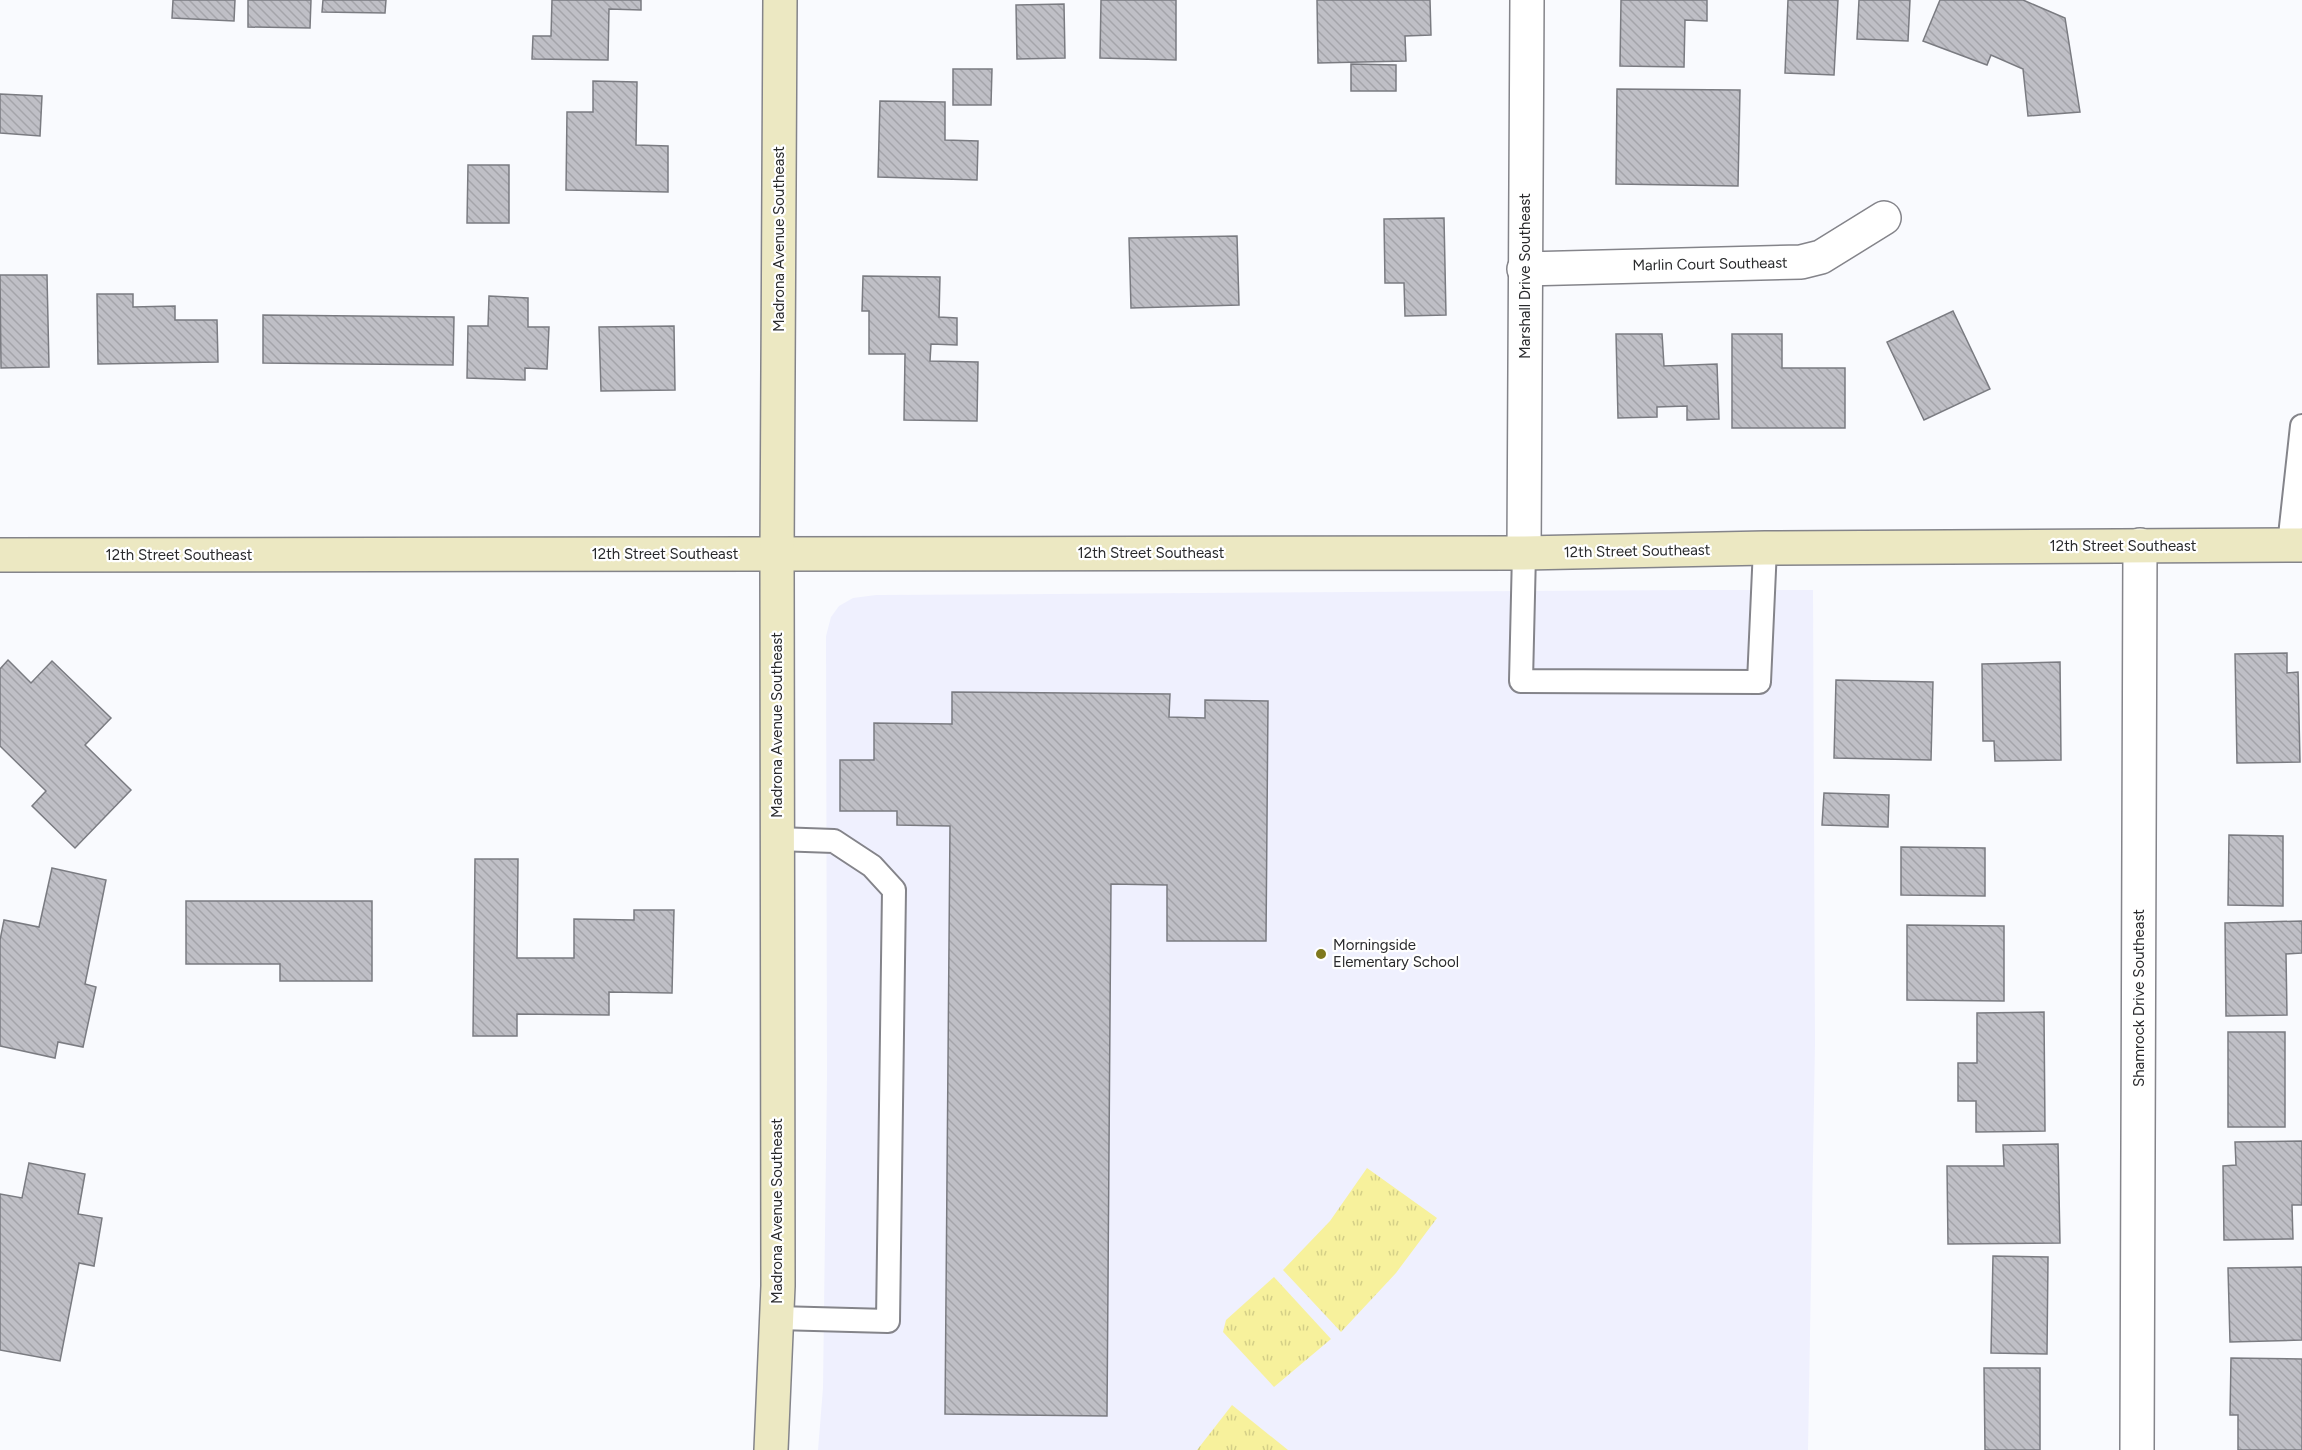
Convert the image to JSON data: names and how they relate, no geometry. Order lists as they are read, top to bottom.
{
  "streets": {
    "main road": ["Madrona Avenue Southeast", "12th Street Southeast"],
    "street": ["Marlin Court Southeast", "Marshall Drive Southeast", "Shamrock Drive Southeast"]
  },
  "crossings": [
    ["Madrona Avenue Southeast", "12th Street Southeast"],
    ["Marlin Court Southeast", "Marshall Drive Southeast"],
    ["Marshall Drive Southeast", "12th Street Southeast"],
    ["12th Street Southeast", "Shamrock Drive Southeast"]
  ],
  "places": ["Morningside Elementary School"]
}
